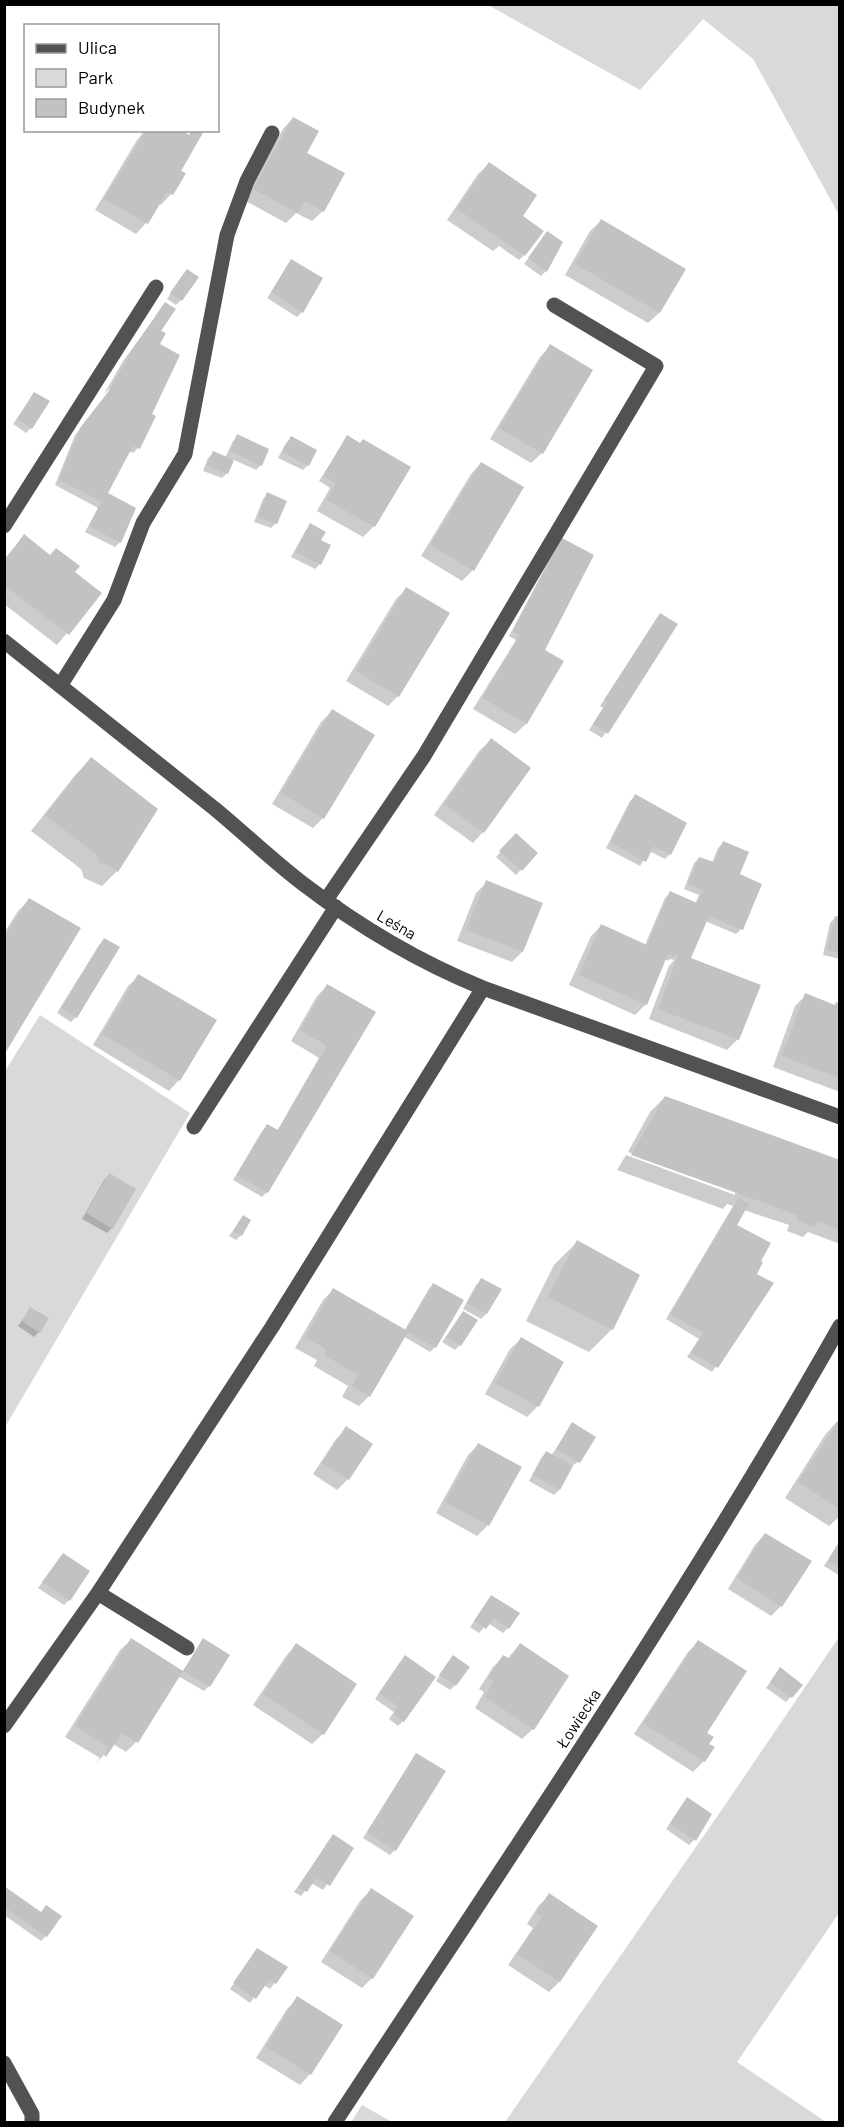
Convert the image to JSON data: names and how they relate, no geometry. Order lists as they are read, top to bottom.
{
  "streets": {
    "street": ["Leśna", "Łowiecka"]
  },
  "legend": ["Ulica", "Park", "Budynek"]
}
